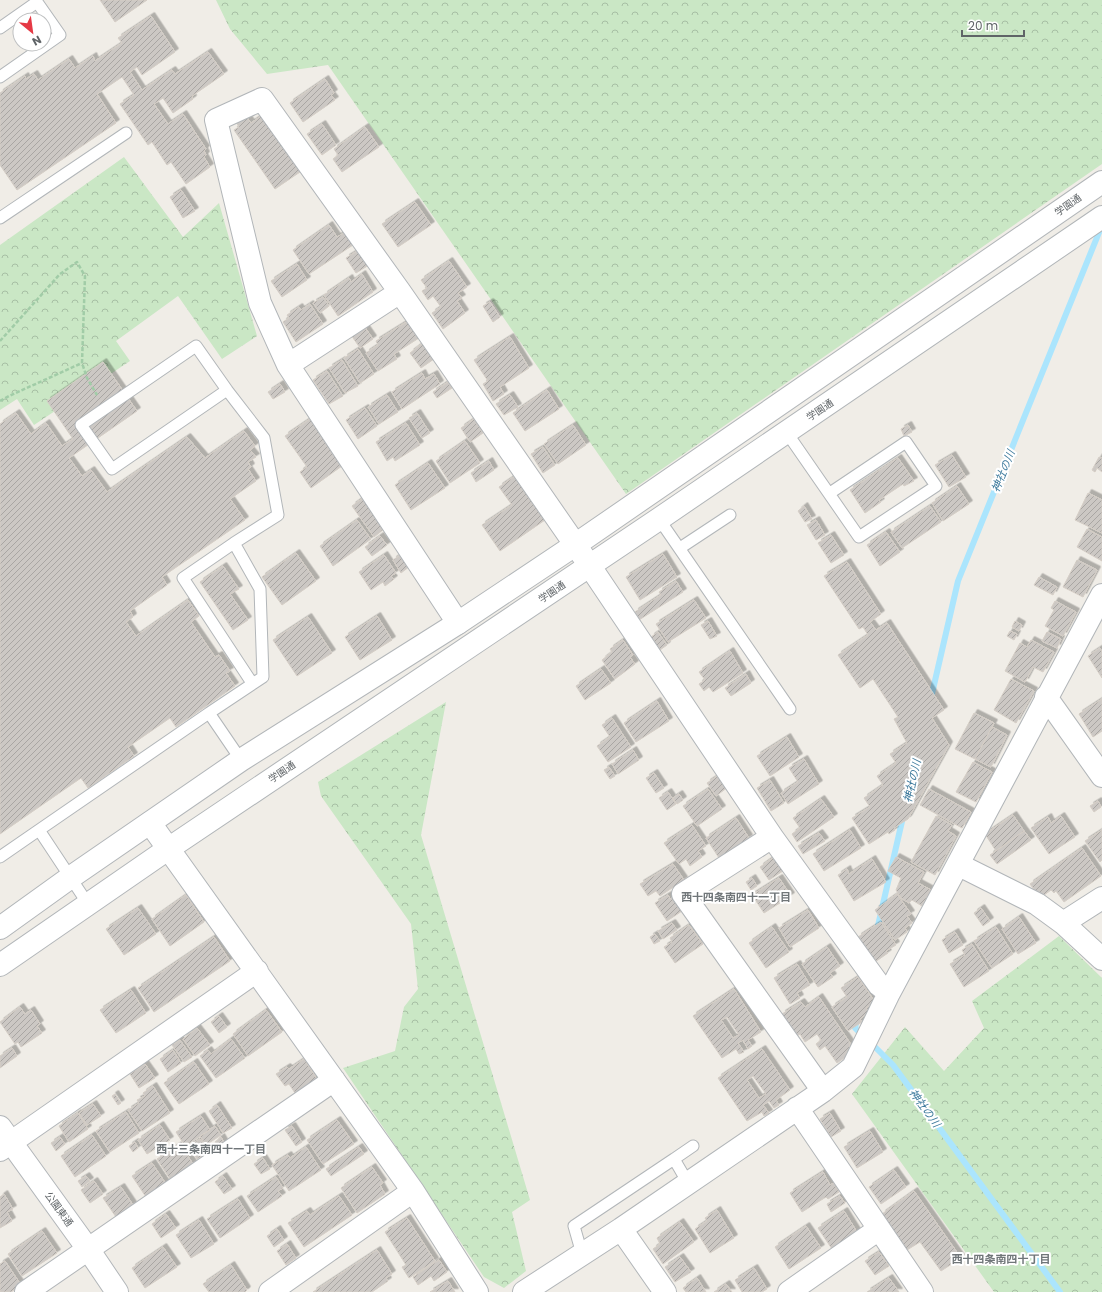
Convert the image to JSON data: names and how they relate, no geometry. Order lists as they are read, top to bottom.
{
  "streets": {
    "street": ["学園通", "公園東通"]
  },
  "districts": ["西十四条南四十一丁目", "西十三条南四十一丁目", "西十四条南四十丁目"],
  "water": ["神社の川"],
  "scale_bar": "20 m",
  "north": "bottom right"
}
